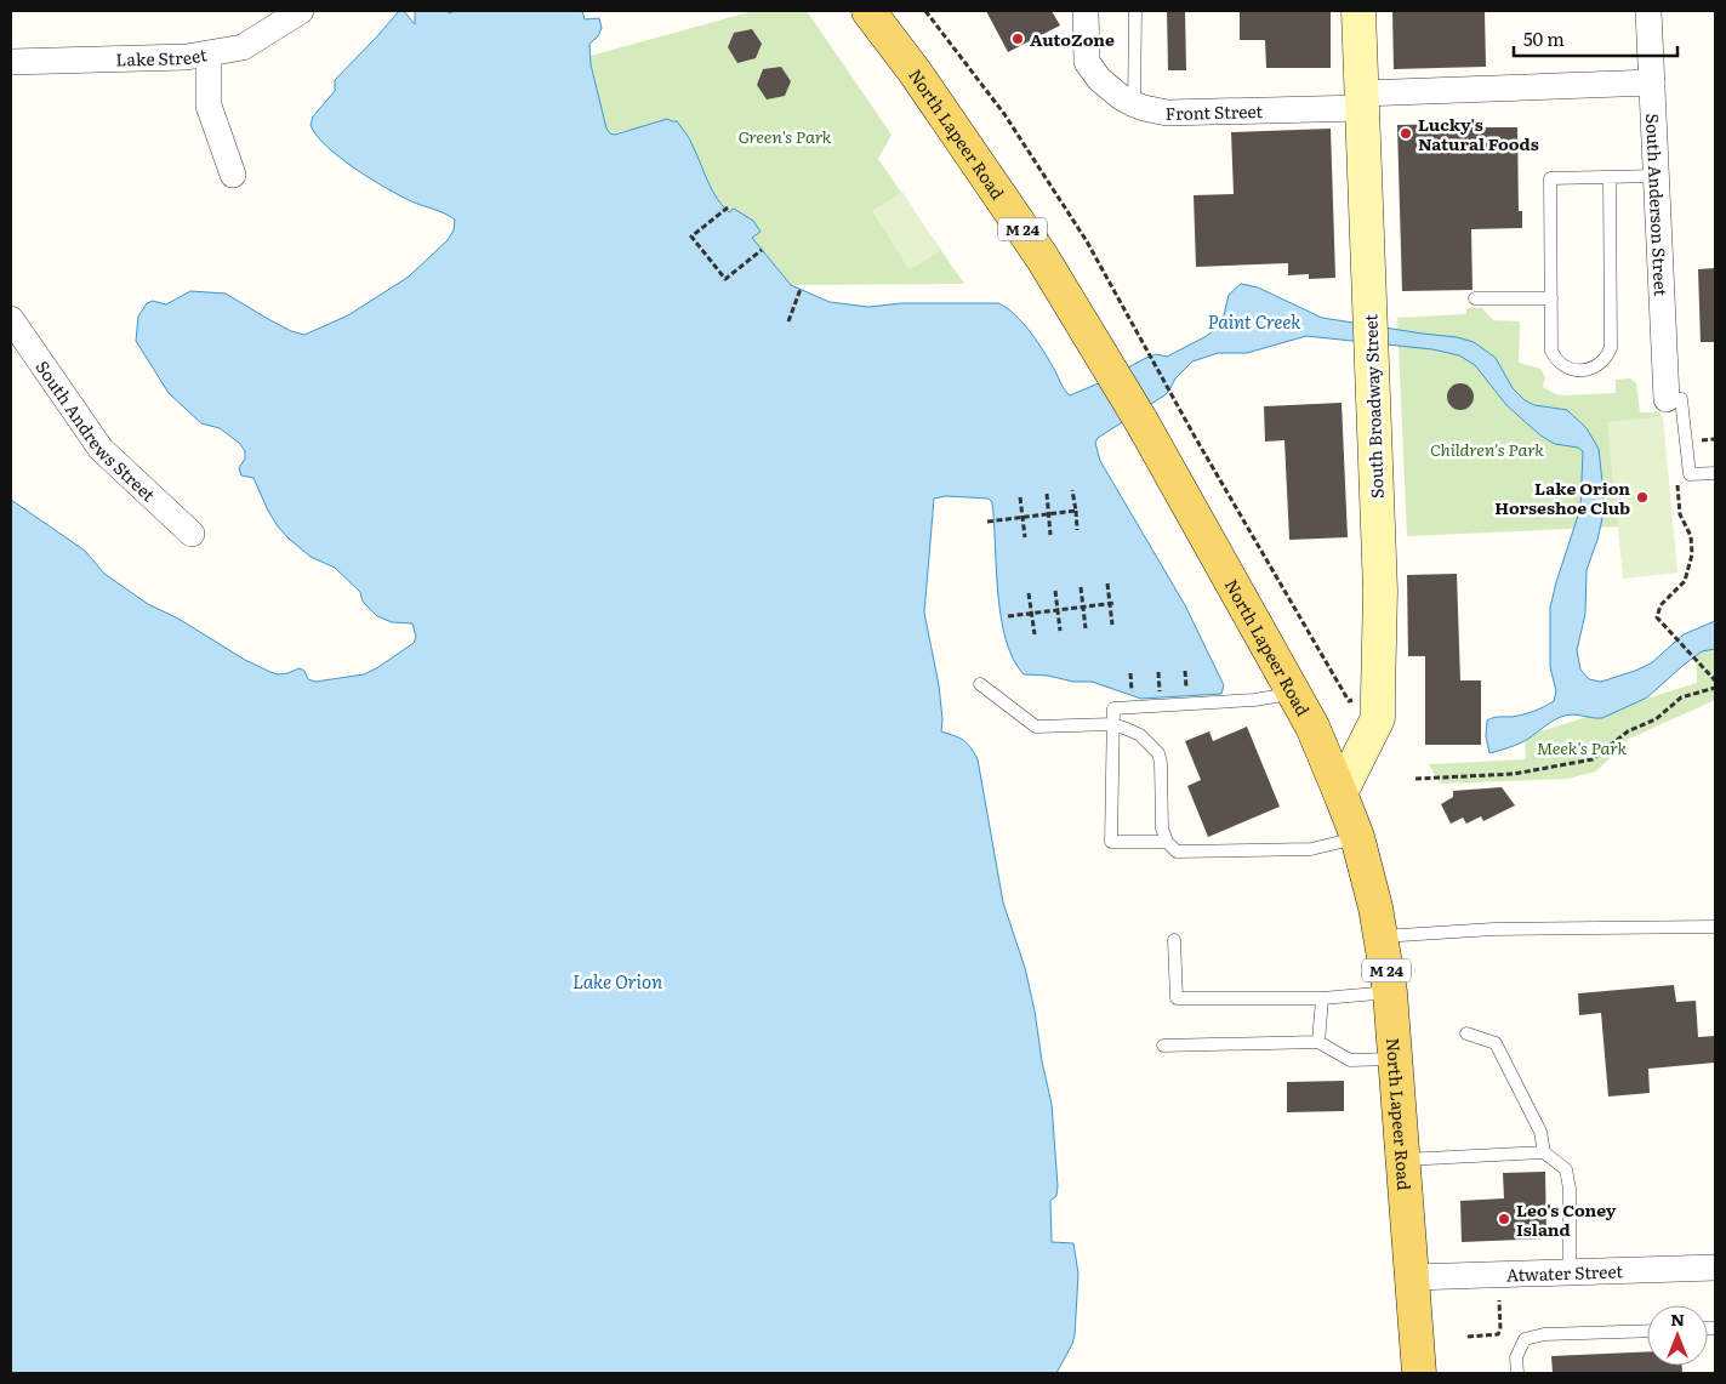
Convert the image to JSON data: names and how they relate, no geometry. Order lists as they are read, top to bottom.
{
  "streets": {
    "main road": ["North Lapeer Road", "M 24"],
    "street": [
      "Lake Street",
      "Front Street",
      "South Anderson Street",
      "South Broadway Street",
      "South Andrews Street",
      "Atwater Street"
    ]
  },
  "crossings": [
    ["Front Street", "South Anderson Street"],
    ["Front Street", "South Broadway Street"],
    ["North Lapeer Road", "South Broadway Street"],
    ["North Lapeer Road", "Atwater Street"]
  ],
  "water": ["Paint Creek", "Lake Orion"],
  "parks": ["Green's Park", "Children's Park", "Meek's Park"],
  "places": [
    "AutoZone",
    "Lucky's Natural Foods",
    "Lake Orion Horseshoe Club",
    "Leo's Coney Island"
  ],
  "scale_bar": "50 m",
  "north": "top"
}
